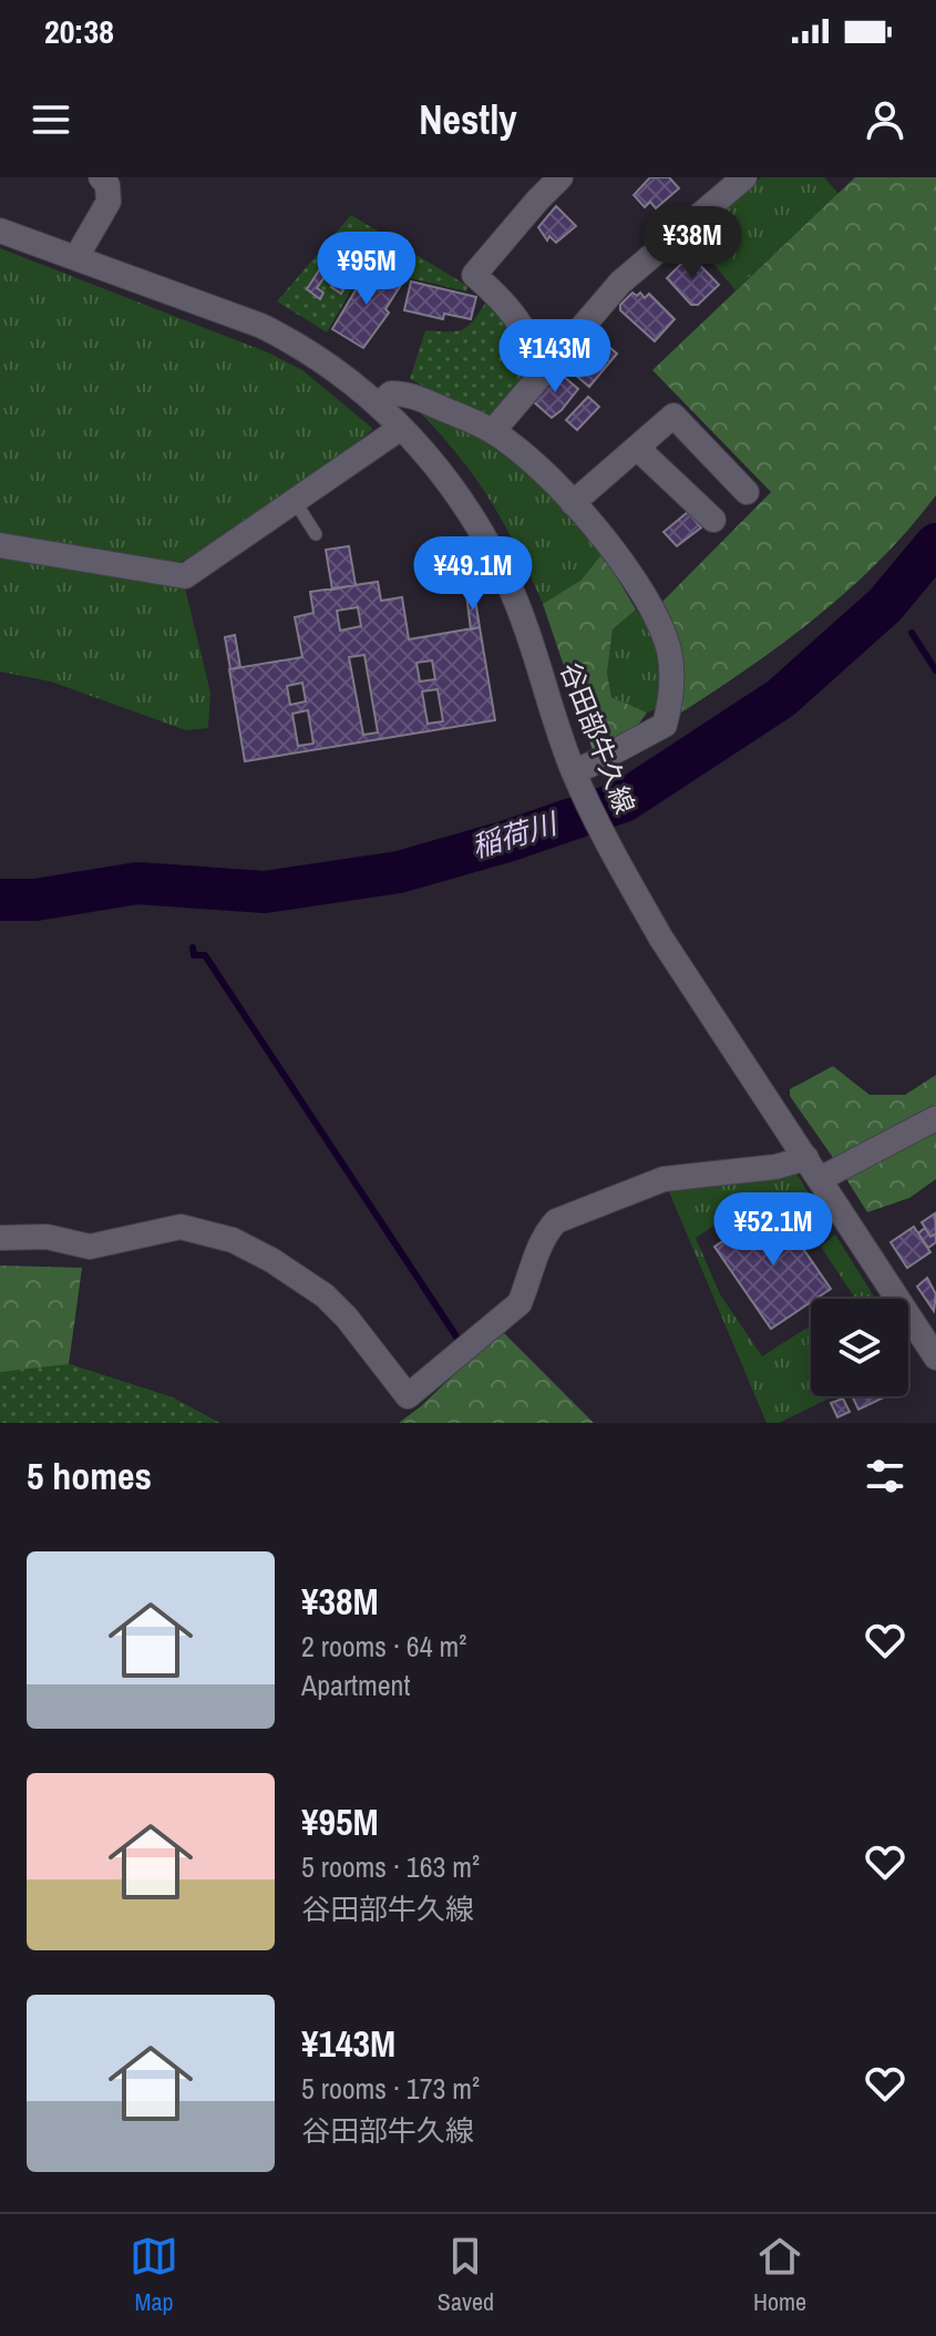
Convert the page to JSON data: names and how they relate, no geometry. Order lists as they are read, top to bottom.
{
  "streets": {
    "street": ["谷田部牛久線"]
  },
  "water": ["稲荷川"],
  "page": {
    "status": "20:38",
    "header": "Nestly",
    "price": [
      "¥38M",
      "¥95M",
      "¥143M",
      "¥49.1M",
      "¥52.1M"
    ],
    "heading": "5 homes",
    "list": [
      {
        "name": "¥38M",
        "note": "2 rooms · 64 m² · Apartment"
      },
      {
        "name": "¥95M",
        "note": "5 rooms · 163 m² · 谷田部牛久線"
      },
      {
        "name": "¥143M",
        "note": "5 rooms · 173 m² · 谷田部牛久線"
      }
    ],
    "tabs": ["Map", "Saved", "Home"]
  }
}
